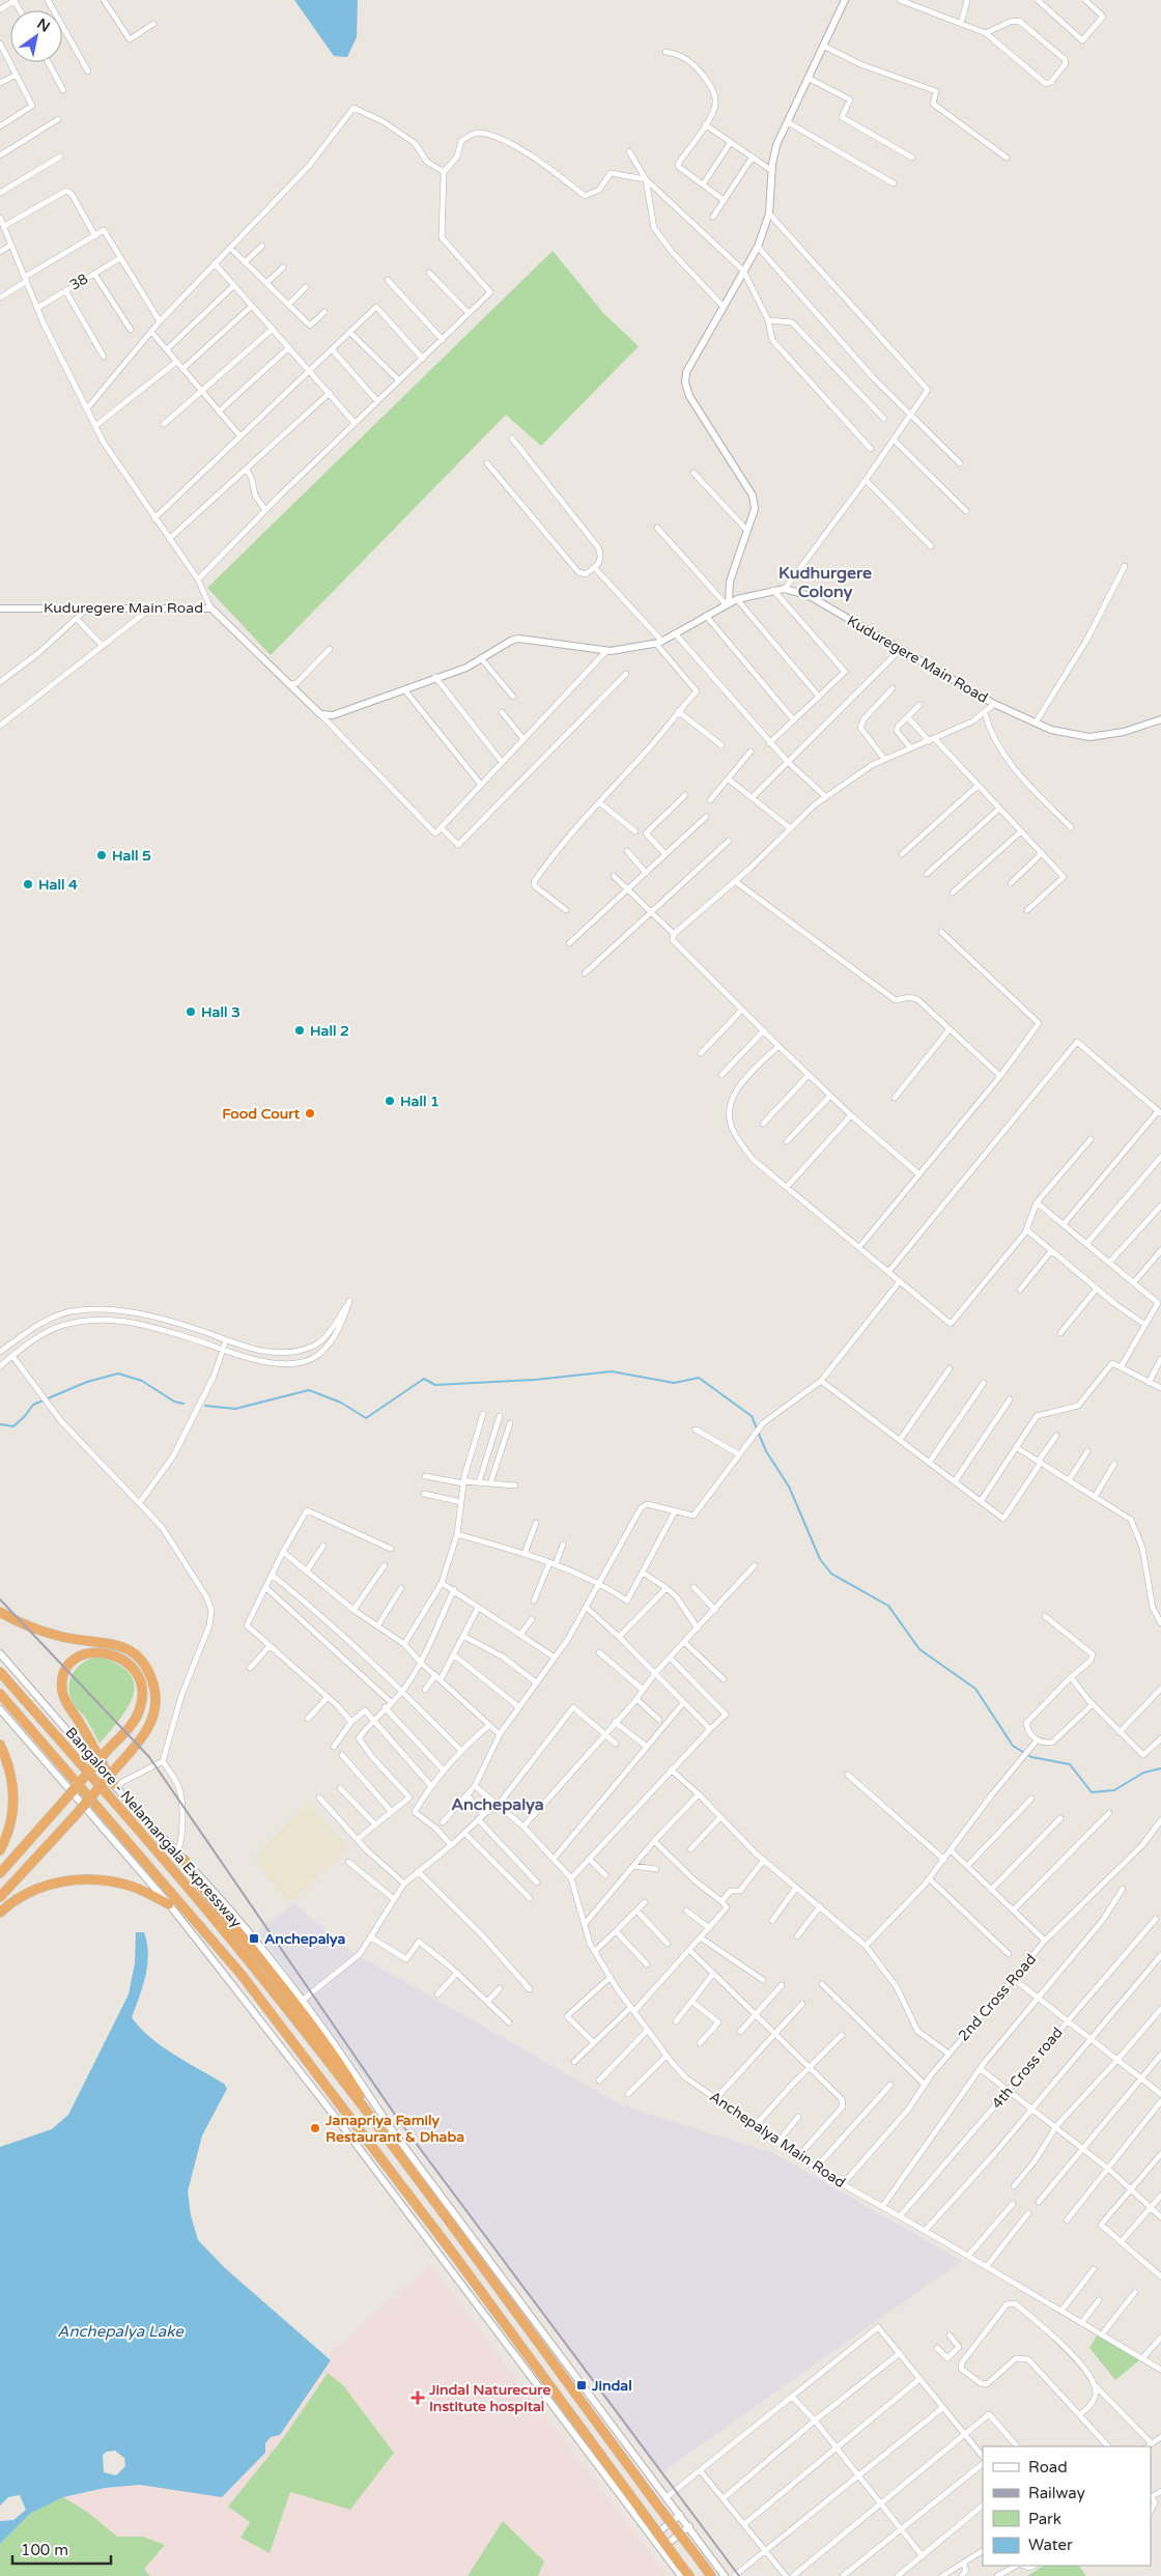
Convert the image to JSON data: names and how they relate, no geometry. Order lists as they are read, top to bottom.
{
  "streets": {
    "highway": ["Bangalore - Nelamangala Expressway"],
    "street": [
      "38",
      "Kuduregere Main Road",
      "2nd Cross Road",
      "4th Cross road",
      "Anchepalya Main Road"
    ]
  },
  "crossings": [
    ["2nd Cross Road", "Anchepalya Main Road"],
    ["4th Cross road", "Anchepalya Main Road"]
  ],
  "districts": ["Kudhurgere Colony", "Anchepalya"],
  "water": ["Anchepalya Lake"],
  "places": {
    "other": [
      "Hall 5",
      "Hall 4",
      "Hall 3",
      "Hall 2",
      "Hall 1",
      "Food Court",
      "Janapriya Family Restaurant & Dhaba"
    ],
    "transit": ["Anchepalya", "Jindal"],
    "health": ["Jindal Naturecure Institute hospital"]
  },
  "legend": [
    "Road",
    "Railway",
    "Park",
    "Water"
  ],
  "scale_bar": "100 m",
  "north": "top right"
}
